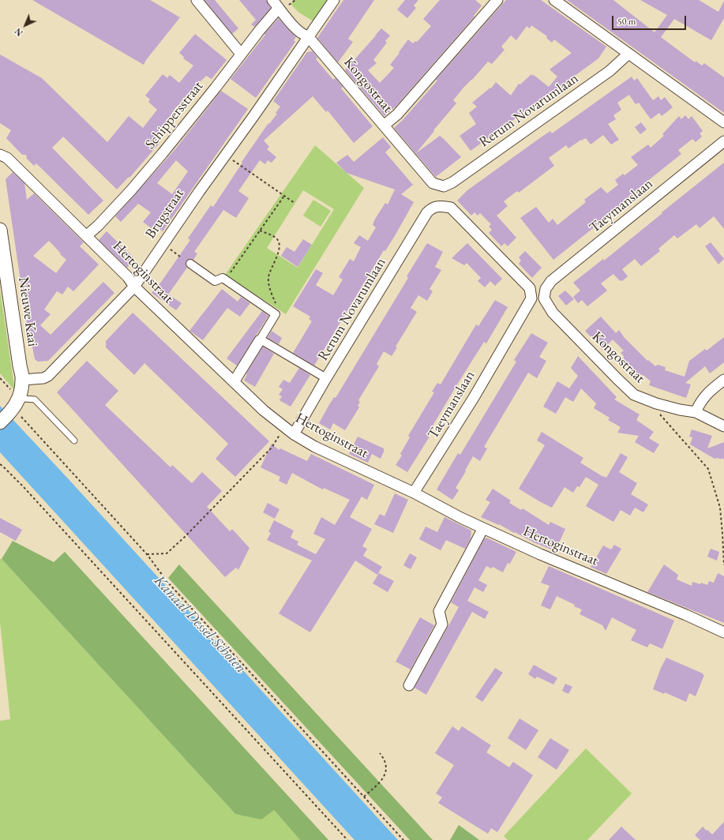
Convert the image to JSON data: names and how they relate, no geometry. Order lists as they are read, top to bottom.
{
  "streets": {
    "street": [
      "Kongostraat",
      "Rerum Novarumlaan",
      "Schippersstraat",
      "Taeymanslaan",
      "Brugstraat",
      "Hertoginstraat",
      "Nieuwe Kaai"
    ]
  },
  "crossings": [
    ["Kongostraat", "Rerum Novarumlaan"],
    ["Kongostraat", "Schippersstraat"],
    ["Kongostraat", "Taeymanslaan"],
    ["Kongostraat", "Brugstraat"],
    ["Rerum Novarumlaan", "Taeymanslaan"],
    ["Rerum Novarumlaan", "Hertoginstraat"],
    ["Schippersstraat", "Hertoginstraat"],
    ["Taeymanslaan", "Hertoginstraat"],
    ["Brugstraat", "Hertoginstraat"],
    ["Brugstraat", "Nieuwe Kaai"]
  ],
  "water": ["Kanaal Dessel-Schoten"],
  "scale_bar": "50 m",
  "north": "bottom left"
}
